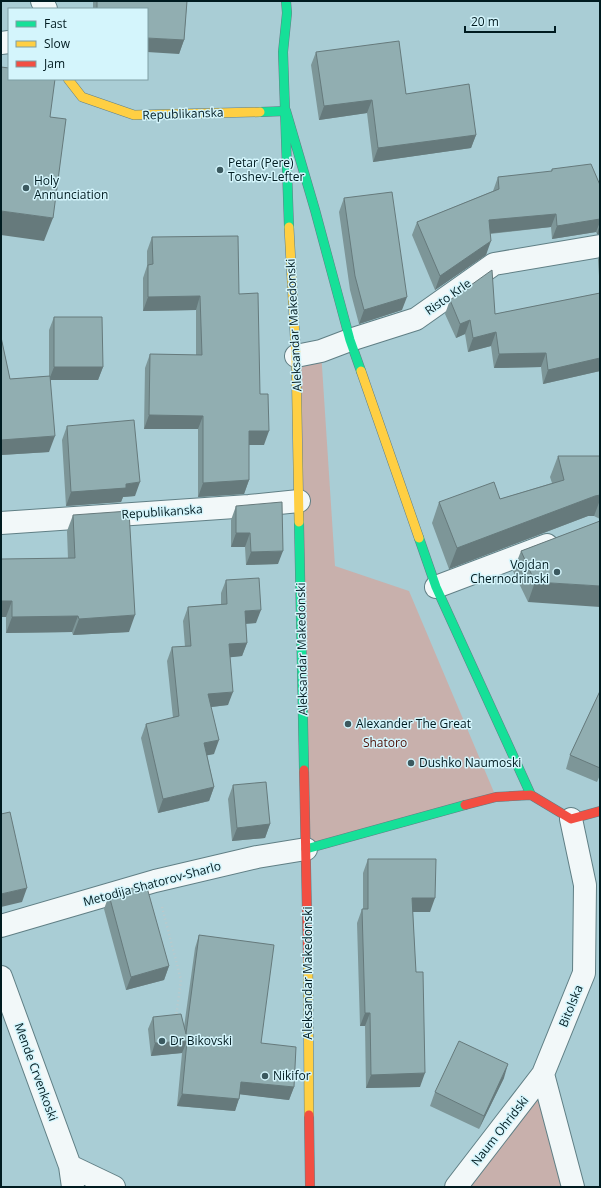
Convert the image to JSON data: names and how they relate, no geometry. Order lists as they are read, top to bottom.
{
  "streets": {
    "street": [
      "Republikanska",
      "Risto Krle",
      "Aleksandar Makedonski",
      "Metodija Shatorov-Sharlo",
      "Bitolska",
      "Mende Crvenkoski",
      "Naum Ohridski"
    ]
  },
  "crossings": [
    ["Republikanska", "Aleksandar Makedonski"],
    ["Risto Krle", "Aleksandar Makedonski"],
    ["Aleksandar Makedonski", "Metodija Shatorov-Sharlo"],
    ["Bitolska", "Naum Ohridski"]
  ],
  "parks": ["Shatoro"],
  "places": [
    "Petar (Pere) Toshev-Lefter",
    "Holy Annunciation",
    "Vojdan Chernodrinski",
    "Alexander The Great",
    "Dushko Naumoski",
    "Dr Bikovski",
    "Nikifor"
  ],
  "legend": ["Fast", "Slow", "Jam"],
  "scale_bar": "20 m"
}
